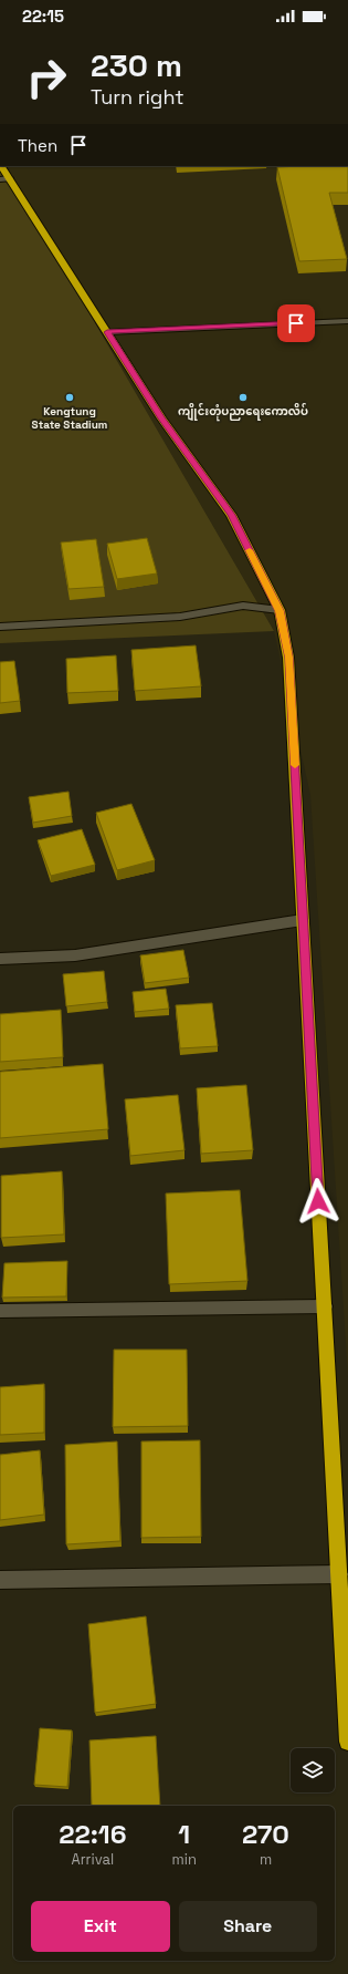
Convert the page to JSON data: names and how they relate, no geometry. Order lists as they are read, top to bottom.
{
  "places": ["Kengtung State Stadium", "ကျိုင်းတုံပညာရေးကောလိပ်"],
  "page": {
    "status": "22:15",
    "turn": ["230 m", "Turn right"],
    "then": "Then",
    "eta": [
      "22:16",
      "Arrival",
      "1",
      "min",
      "270",
      "m"
    ],
    "buttons": ["Exit", "Share"]
  }
}
